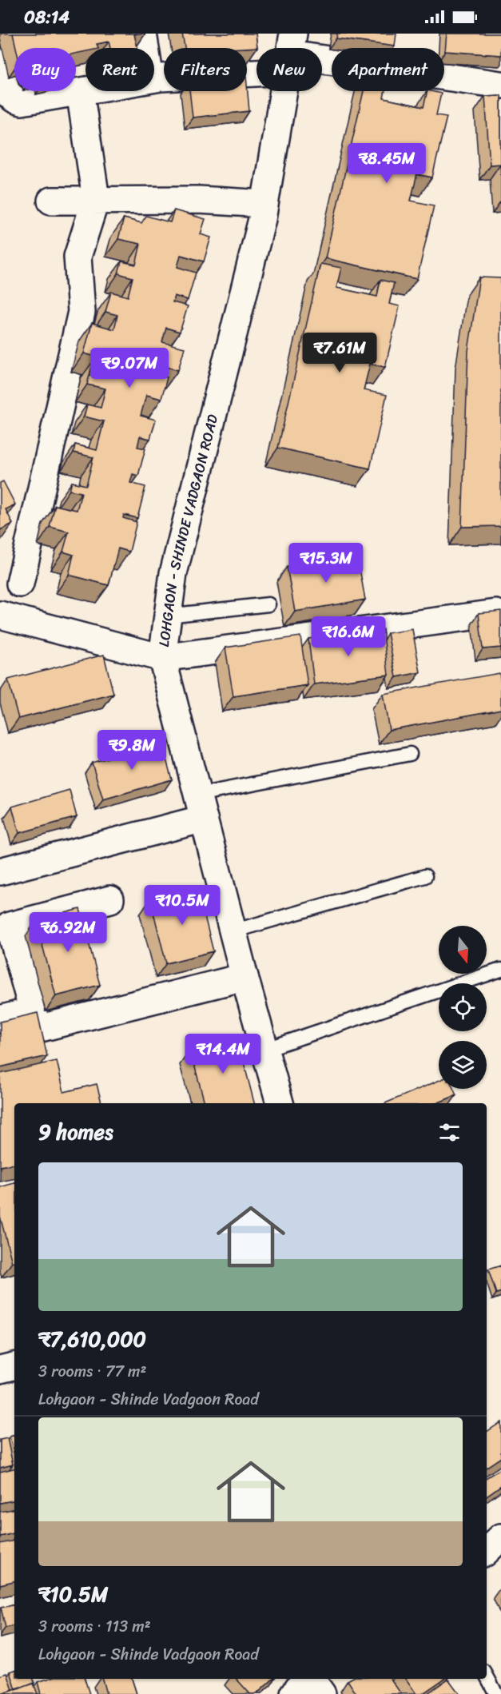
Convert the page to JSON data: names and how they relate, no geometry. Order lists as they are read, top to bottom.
{
  "streets": {
    "street": ["LOHGAON - SHINDE VADGAON ROAD"]
  },
  "north": "bottom",
  "page": {
    "status": "08:14",
    "chip": [
      "Buy",
      "Rent",
      "Filters",
      "New",
      "Apartment"
    ],
    "price": [
      "₹8.45M",
      "₹7.61M",
      "₹9.07M",
      "₹15.3M",
      "₹16.6M",
      "₹9.8M",
      "₹10.5M",
      "₹6.92M",
      "₹14.4M"
    ],
    "heading": "9 homes",
    "list": [
      {
        "name": "₹7,610,000",
        "note": "3 rooms · 77 m² · Lohgaon - Shinde Vadgaon Road"
      },
      {
        "name": "₹10.5M",
        "note": "3 rooms · 113 m² · Lohgaon - Shinde Vadgaon Road"
      }
    ]
  }
}
